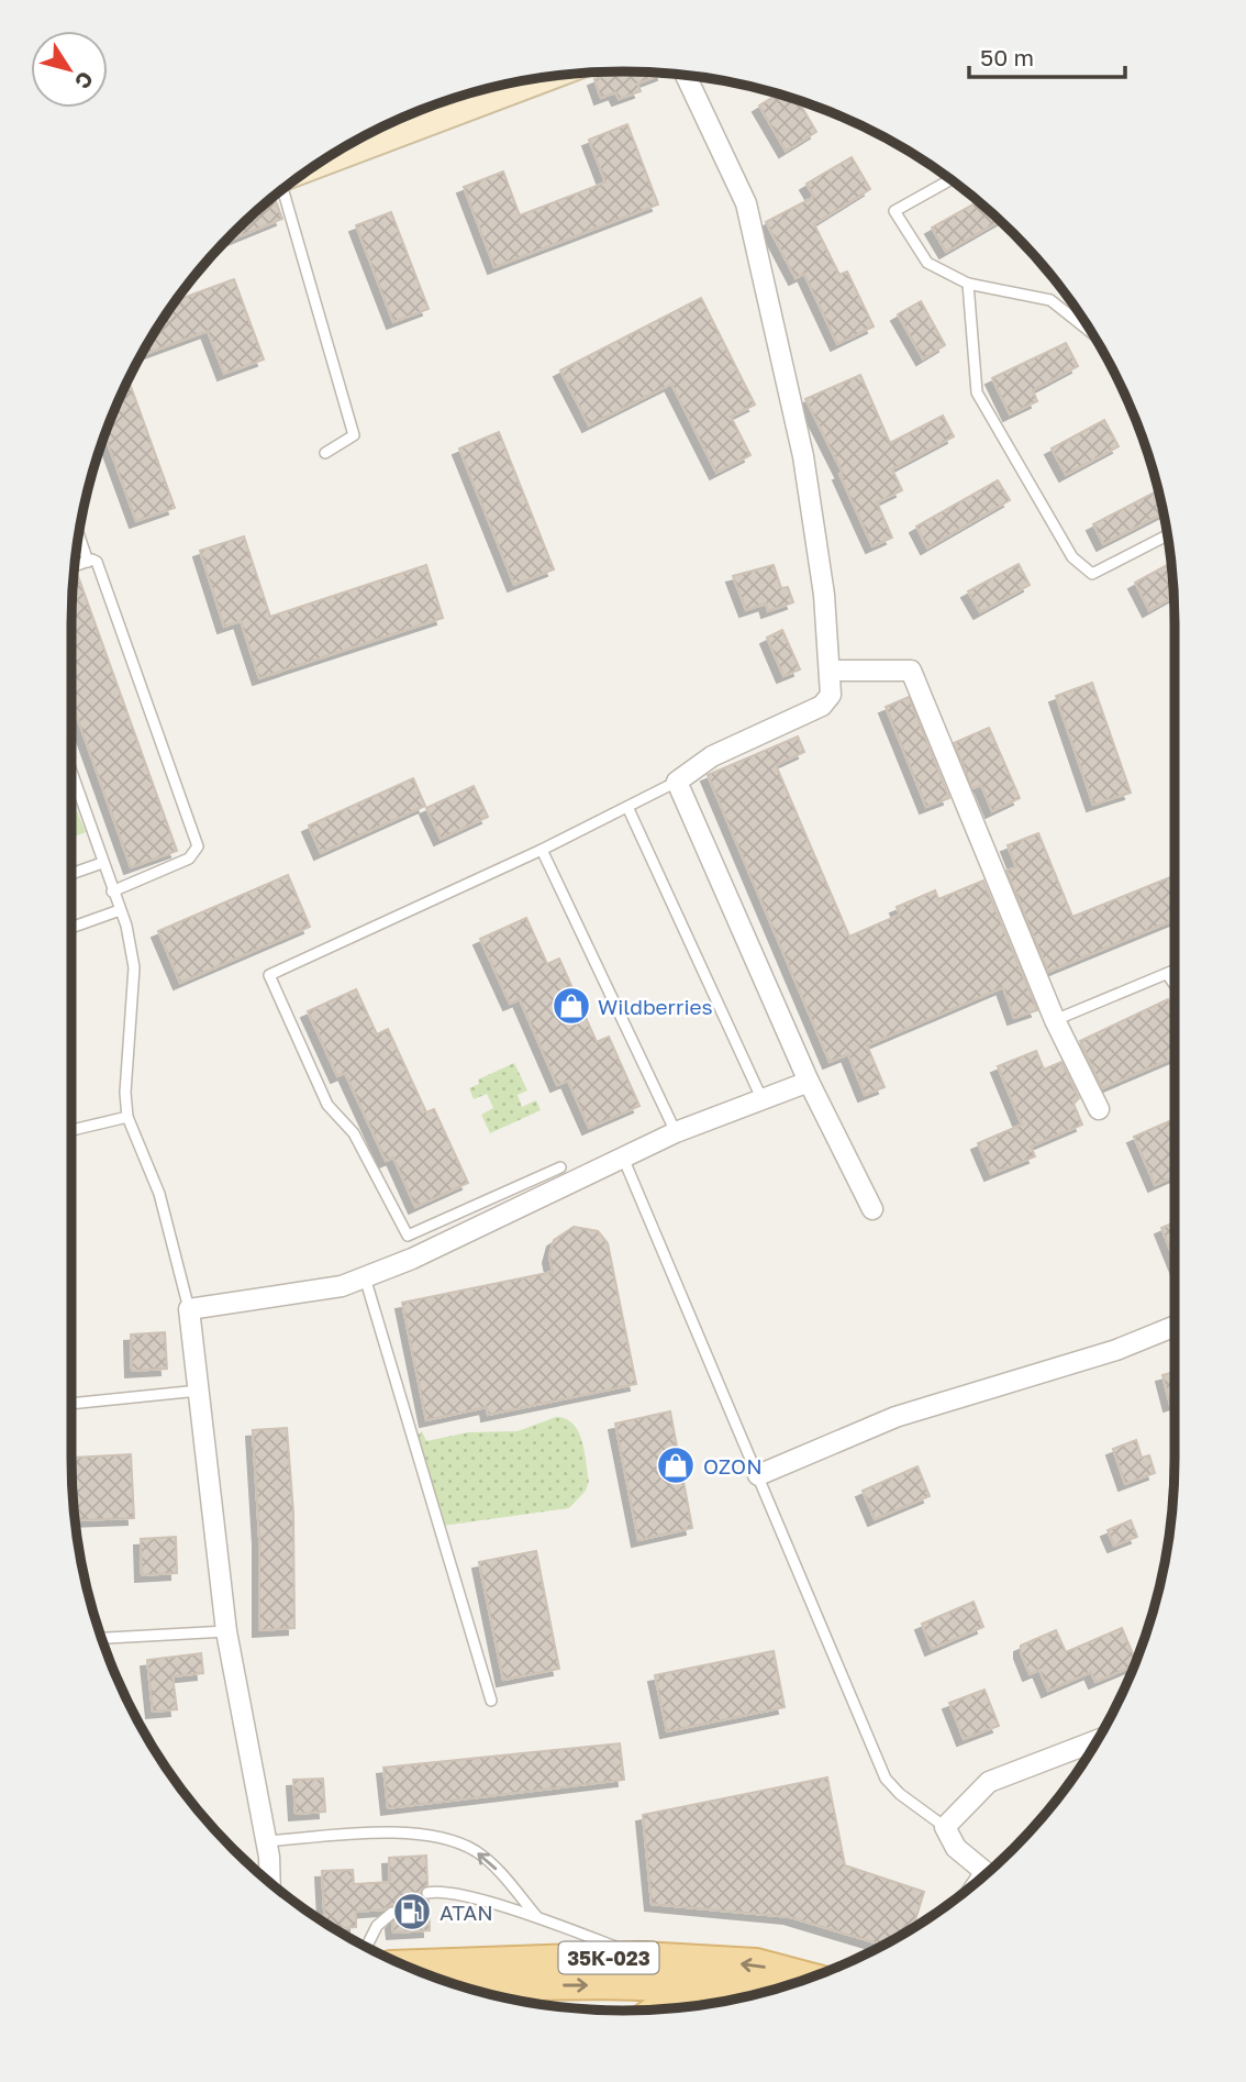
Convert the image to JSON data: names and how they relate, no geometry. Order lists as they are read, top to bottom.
{
  "streets": {
    "main road": ["35К-023"]
  },
  "places": {
    "shop": ["Wildberries", "OZON"],
    "fuel station": ["ATAN"]
  },
  "scale_bar": "50 m",
  "north": "bottom right"
}
